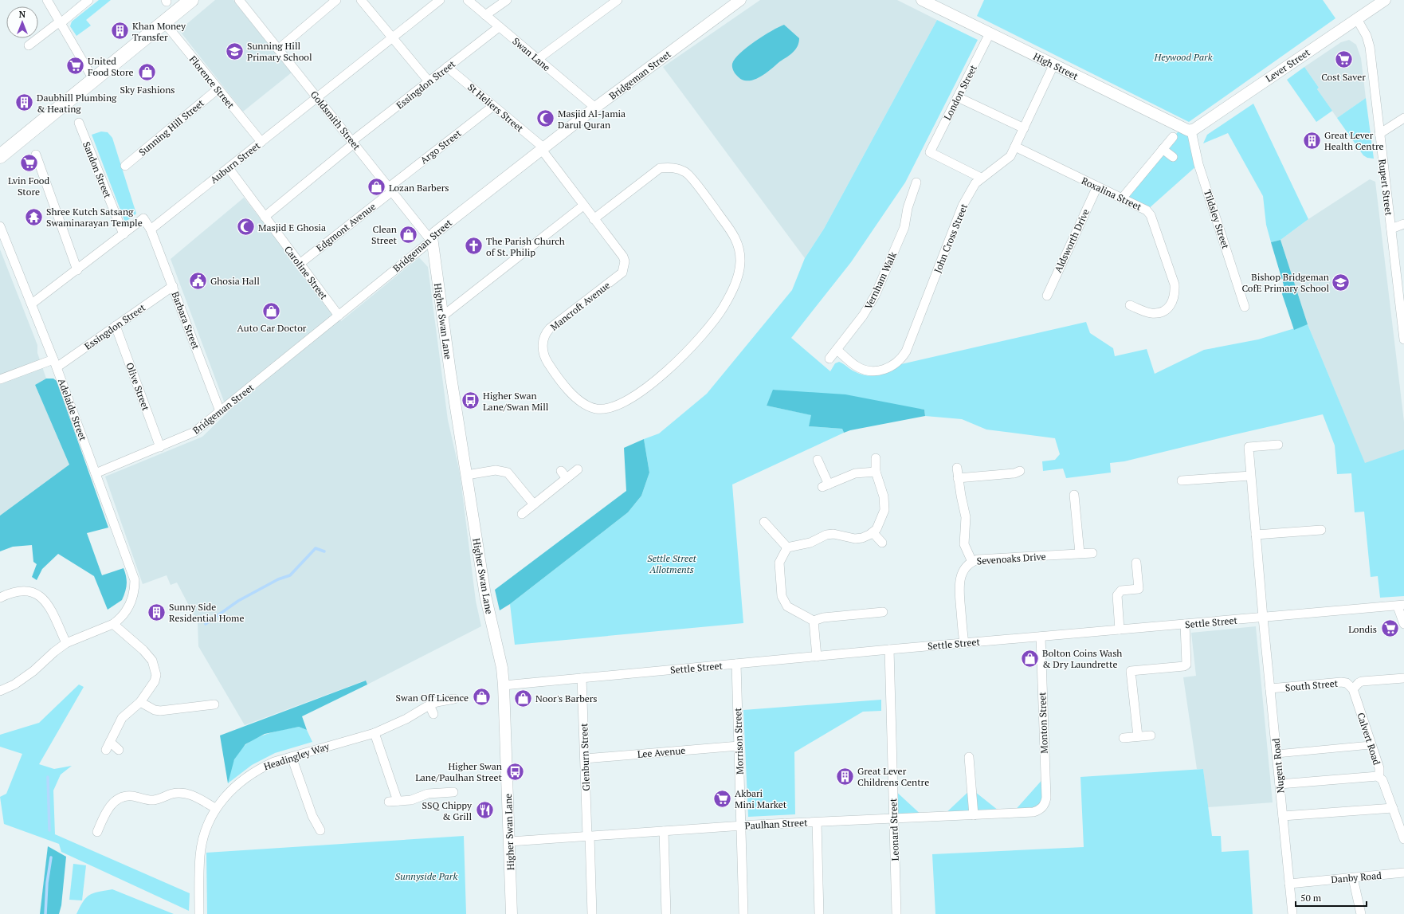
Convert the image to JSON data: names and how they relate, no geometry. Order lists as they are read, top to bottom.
{
  "streets": {
    "street": [
      "Swan Lane",
      "Lever Street",
      "High Street",
      "Bridgeman Street",
      "Florence Street",
      "Essingdon Street",
      "London Street",
      "St Heliers Street",
      "Goldsmith Street",
      "Sunning Hill Street",
      "Argo Street",
      "Auburn Street",
      "Sandon Street",
      "Rupert Street",
      "Roxalina Street",
      "Tildsley Street",
      "Edgmont Avenue",
      "John Cross Street",
      "Aldsworth Drive",
      "Caroline Street",
      "Vernham Walk",
      "Mancroft Avenue",
      "Barbara Street",
      "Higher Swan Lane",
      "Olive Street",
      "Adelaide Street",
      "Sevenoaks Drive",
      "Settle Street",
      "South Street",
      "Monton Street",
      "Calvert Road",
      "Morrison Street",
      "Lee Avenue",
      "Headingley Way",
      "Glenburn Street",
      "Nugent Road",
      "Paulhan Street",
      "Leonard Street",
      "Danby Road"
    ]
  },
  "crossings": [
    ["Swan Lane", "Bridgeman Street"],
    ["Swan Lane", "Essingdon Street"],
    ["Lever Street", "High Street"],
    ["Lever Street", "Rupert Street"],
    ["Lever Street", "Tildsley Street"],
    ["High Street", "London Street"],
    ["High Street", "Tildsley Street"],
    ["High Street", "John Cross Street"],
    ["Bridgeman Street", "St Heliers Street"],
    ["Bridgeman Street", "Goldsmith Street"],
    ["Bridgeman Street", "Caroline Street"],
    ["Bridgeman Street", "Mancroft Avenue"],
    ["Bridgeman Street", "Barbara Street"],
    ["Bridgeman Street", "Higher Swan Lane"],
    ["Bridgeman Street", "Olive Street"],
    ["Bridgeman Street", "Adelaide Street"],
    ["Florence Street", "Sunning Hill Street"],
    ["Florence Street", "Auburn Street"],
    ["Essingdon Street", "St Heliers Street"],
    ["Essingdon Street", "Goldsmith Street"],
    ["Essingdon Street", "Caroline Street"],
    ["Essingdon Street", "Barbara Street"],
    ["Essingdon Street", "Olive Street"],
    ["Essingdon Street", "Adelaide Street"],
    ["London Street", "John Cross Street"],
    ["St Heliers Street", "Argo Street"],
    ["St Heliers Street", "Mancroft Avenue"],
    ["Goldsmith Street", "Argo Street"],
    ["Goldsmith Street", "Auburn Street"],
    ["Goldsmith Street", "Edgmont Avenue"],
    ["Goldsmith Street", "Higher Swan Lane"],
    ["Argo Street", "Edgmont Avenue"],
    ["Auburn Street", "Caroline Street"],
    ["Auburn Street", "Barbara Street"],
    ["Roxalina Street", "John Cross Street"],
    ["Roxalina Street", "Aldsworth Drive"],
    ["Edgmont Avenue", "Caroline Street"],
    ["John Cross Street", "Vernham Walk"],
    ["Higher Swan Lane", "Settle Street"],
    ["Higher Swan Lane", "Paulhan Street"],
    ["Sevenoaks Drive", "Settle Street"],
    ["Settle Street", "Monton Street"],
    ["Settle Street", "Morrison Street"],
    ["Settle Street", "Glenburn Street"],
    ["Settle Street", "Nugent Road"],
    ["Settle Street", "Leonard Street"],
    ["South Street", "Calvert Road"],
    ["South Street", "Nugent Road"],
    ["Monton Street", "Paulhan Street"],
    ["Morrison Street", "Lee Avenue"],
    ["Morrison Street", "Paulhan Street"],
    ["Lee Avenue", "Glenburn Street"],
    ["Glenburn Street", "Paulhan Street"],
    ["Nugent Road", "Danby Road"],
    ["Paulhan Street", "Leonard Street"]
  ],
  "parks": ["Heywood Park", "Settle Street Allotments", "Sunnyside Park"],
  "places": {
    "building": [
      "Khan Money Transfer",
      "Daubhill Plumbing & Heating",
      "Great Lever Health Centre",
      "Sunny Side Residential Home",
      "Great Lever Childrens Centre"
    ],
    "school or university": ["Sunning Hill Primary School", "Bishop Bridgeman CofE Primary School"],
    "supermarket": [
      "Cost Saver",
      "United Food Store",
      "Lvin Food Store",
      "Londis",
      "Akbari Mini Market"
    ],
    "shop": [
      "Sky Fashions",
      "Lozan Barbers",
      "Clean Street",
      "Auto Car Doctor",
      "Bolton Coins Wash & Dry Laundrette",
      "Swan Off Licence",
      "Noor's Barbers"
    ],
    "mosque": ["Masjid Al-Jamia Darul Quran", "Masjid E Ghosia"],
    "temple": ["Shree Kutch Satsang Swaminarayan Temple"],
    "church": ["The Parish Church of St. Philip"],
    "public building": ["Ghosia Hall"],
    "bus stop": ["Higher Swan Lane/Swan Mill", "Higher Swan Lane/Paulhan Street"],
    "restaurant": ["SSQ Chippy & Grill"]
  },
  "scale_bar": "50 m",
  "north": "top"
}
